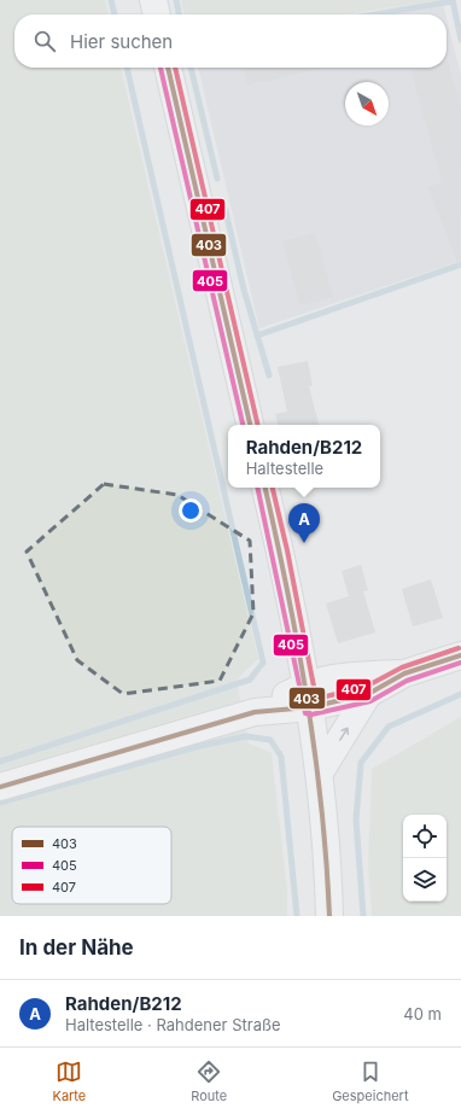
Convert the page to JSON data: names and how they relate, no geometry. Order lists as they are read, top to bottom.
{
  "lines": ["transit line 403", "transit line 405", "transit line 407"],
  "legend": ["403", "405", "407"],
  "north": "bottom right",
  "page": {
    "search": "Hier suchen",
    "popup": ["Rahden/B212", "Haltestelle"],
    "pins": "A",
    "heading": "In der Nähe",
    "list": [
      {
        "mark": "A",
        "name": "Rahden/B212",
        "note": "Haltestelle · Rahdener Straße",
        "value": "40 m"
      }
    ],
    "nav": ["Karte", "Route", "Gespeichert"]
  }
}
